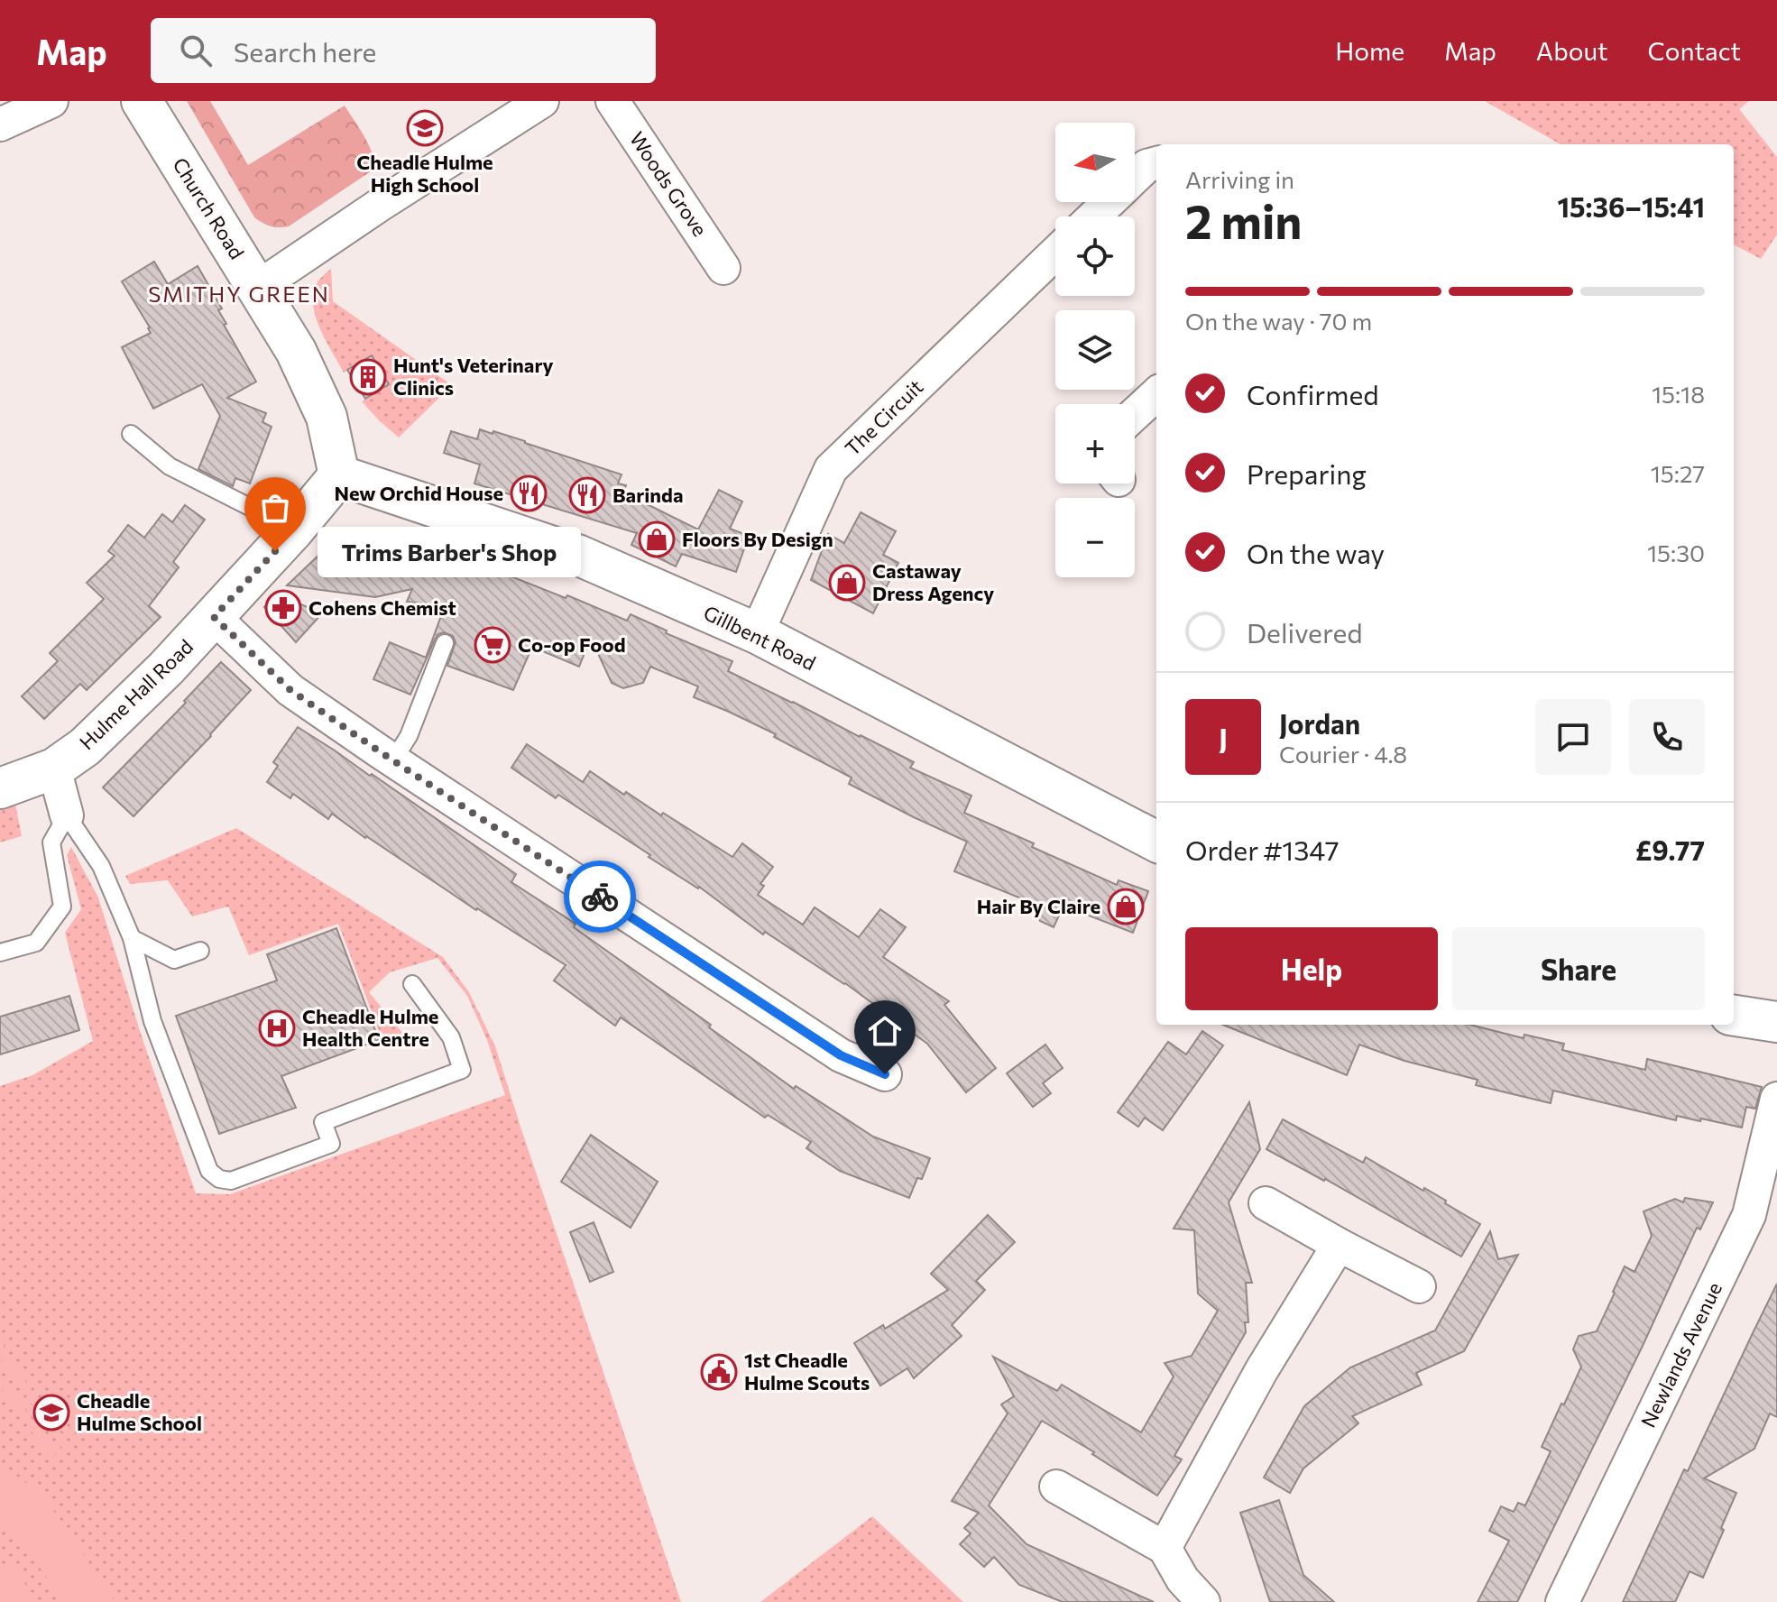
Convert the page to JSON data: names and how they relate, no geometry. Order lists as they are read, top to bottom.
{
  "streets": {
    "street": [
      "Woods Grove",
      "Church Road",
      "The Circuit",
      "Gillbent Road",
      "Hulme Hall Road",
      "Newlands Avenue"
    ]
  },
  "crossings": [
    ["Church Road", "Gillbent Road"],
    ["Church Road", "Hulme Hall Road"],
    ["The Circuit", "Gillbent Road"],
    ["Gillbent Road", "Hulme Hall Road"]
  ],
  "districts": ["SMITHY GREEN"],
  "places": {
    "school or university": ["Cheadle Hulme High School", "Cheadle Hulme School"],
    "building": ["Hunt's Veterinary Clinics"],
    "restaurant": ["New Orchid House", "Barinda"],
    "shop": ["Floors By Design", "Castaway Dress Agency", "Hair By Claire"],
    "other": ["Trims Barber's Shop"],
    "pharmacy": ["Cohens Chemist"],
    "supermarket": ["Co-op Food"],
    "hospital": ["Cheadle Hulme Health Centre"],
    "public building": ["1st Cheadle Hulme Scouts"]
  },
  "north": "left",
  "page": {
    "header": "Map",
    "search": "Search here",
    "nav": [
      "Home",
      "Map",
      "About",
      "Contact"
    ],
    "map_buttons": ["+", "−"],
    "heading": ["2 min", "Arriving in", "15:36–15:41"],
    "panel": [
      "Jordan",
      "Courier · 4.8",
      "Order #1347",
      "£9.77"
    ],
    "bar": "On the way · 70 m",
    "list": [
      ["Confirmed", "15:18"],
      ["Preparing", "15:27"],
      ["On the way", "15:30"],
      "Delivered"
    ],
    "bubble": "Trims Barber's Shop",
    "round": "J",
    "buttons": ["Help", "Share"]
  }
}
